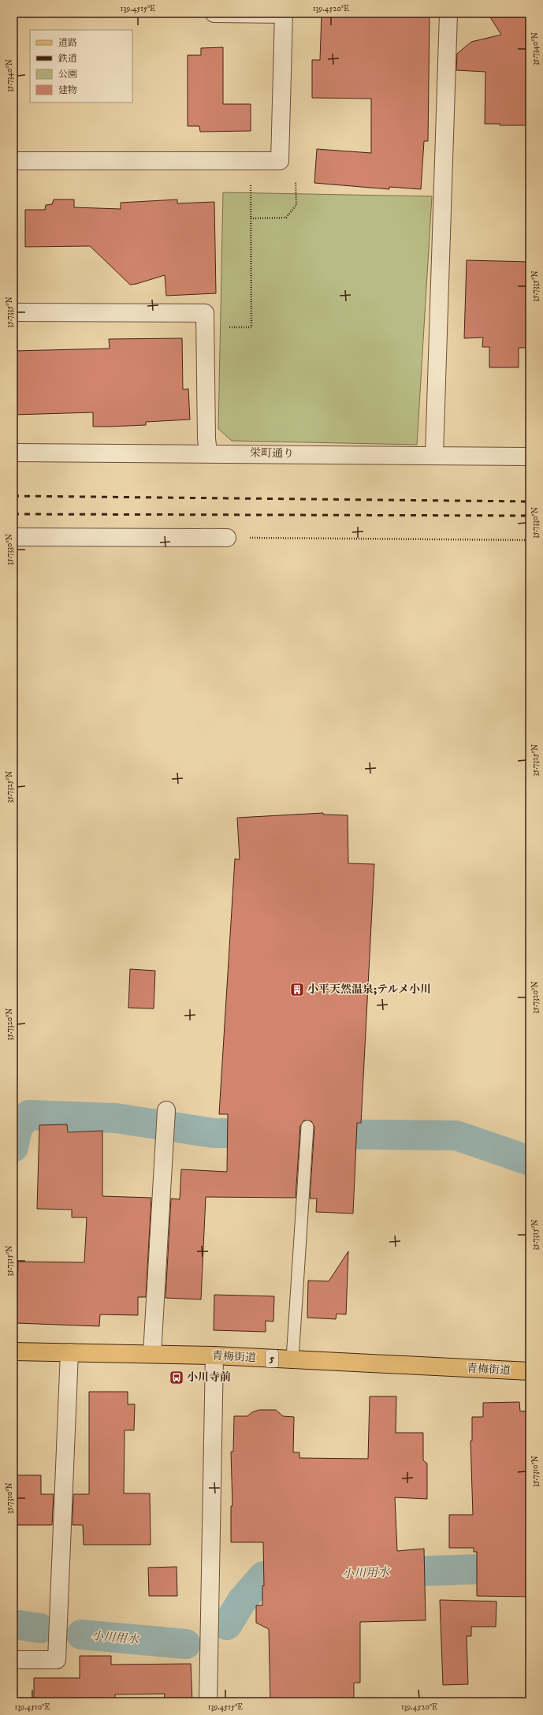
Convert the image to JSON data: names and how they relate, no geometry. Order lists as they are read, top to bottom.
{
  "streets": {
    "main road": ["青梅街道", "5"],
    "street": ["栄町通り"]
  },
  "water": ["小川用水"],
  "places": {
    "building": ["小平天然温泉;テルメ小川"],
    "bus stop": ["小川寺前"]
  },
  "legend": [
    "道路",
    "鉄道",
    "公園",
    "建物"
  ],
  "coordinates": [
    "139.4515°E",
    "139.4520°E",
    "35.7340°N",
    "35.7335°N",
    "35.7330°N",
    "35.7325°N",
    "35.7320°N",
    "35.7315°N",
    "35.7310°N",
    "139.4510°E"
  ]
}
